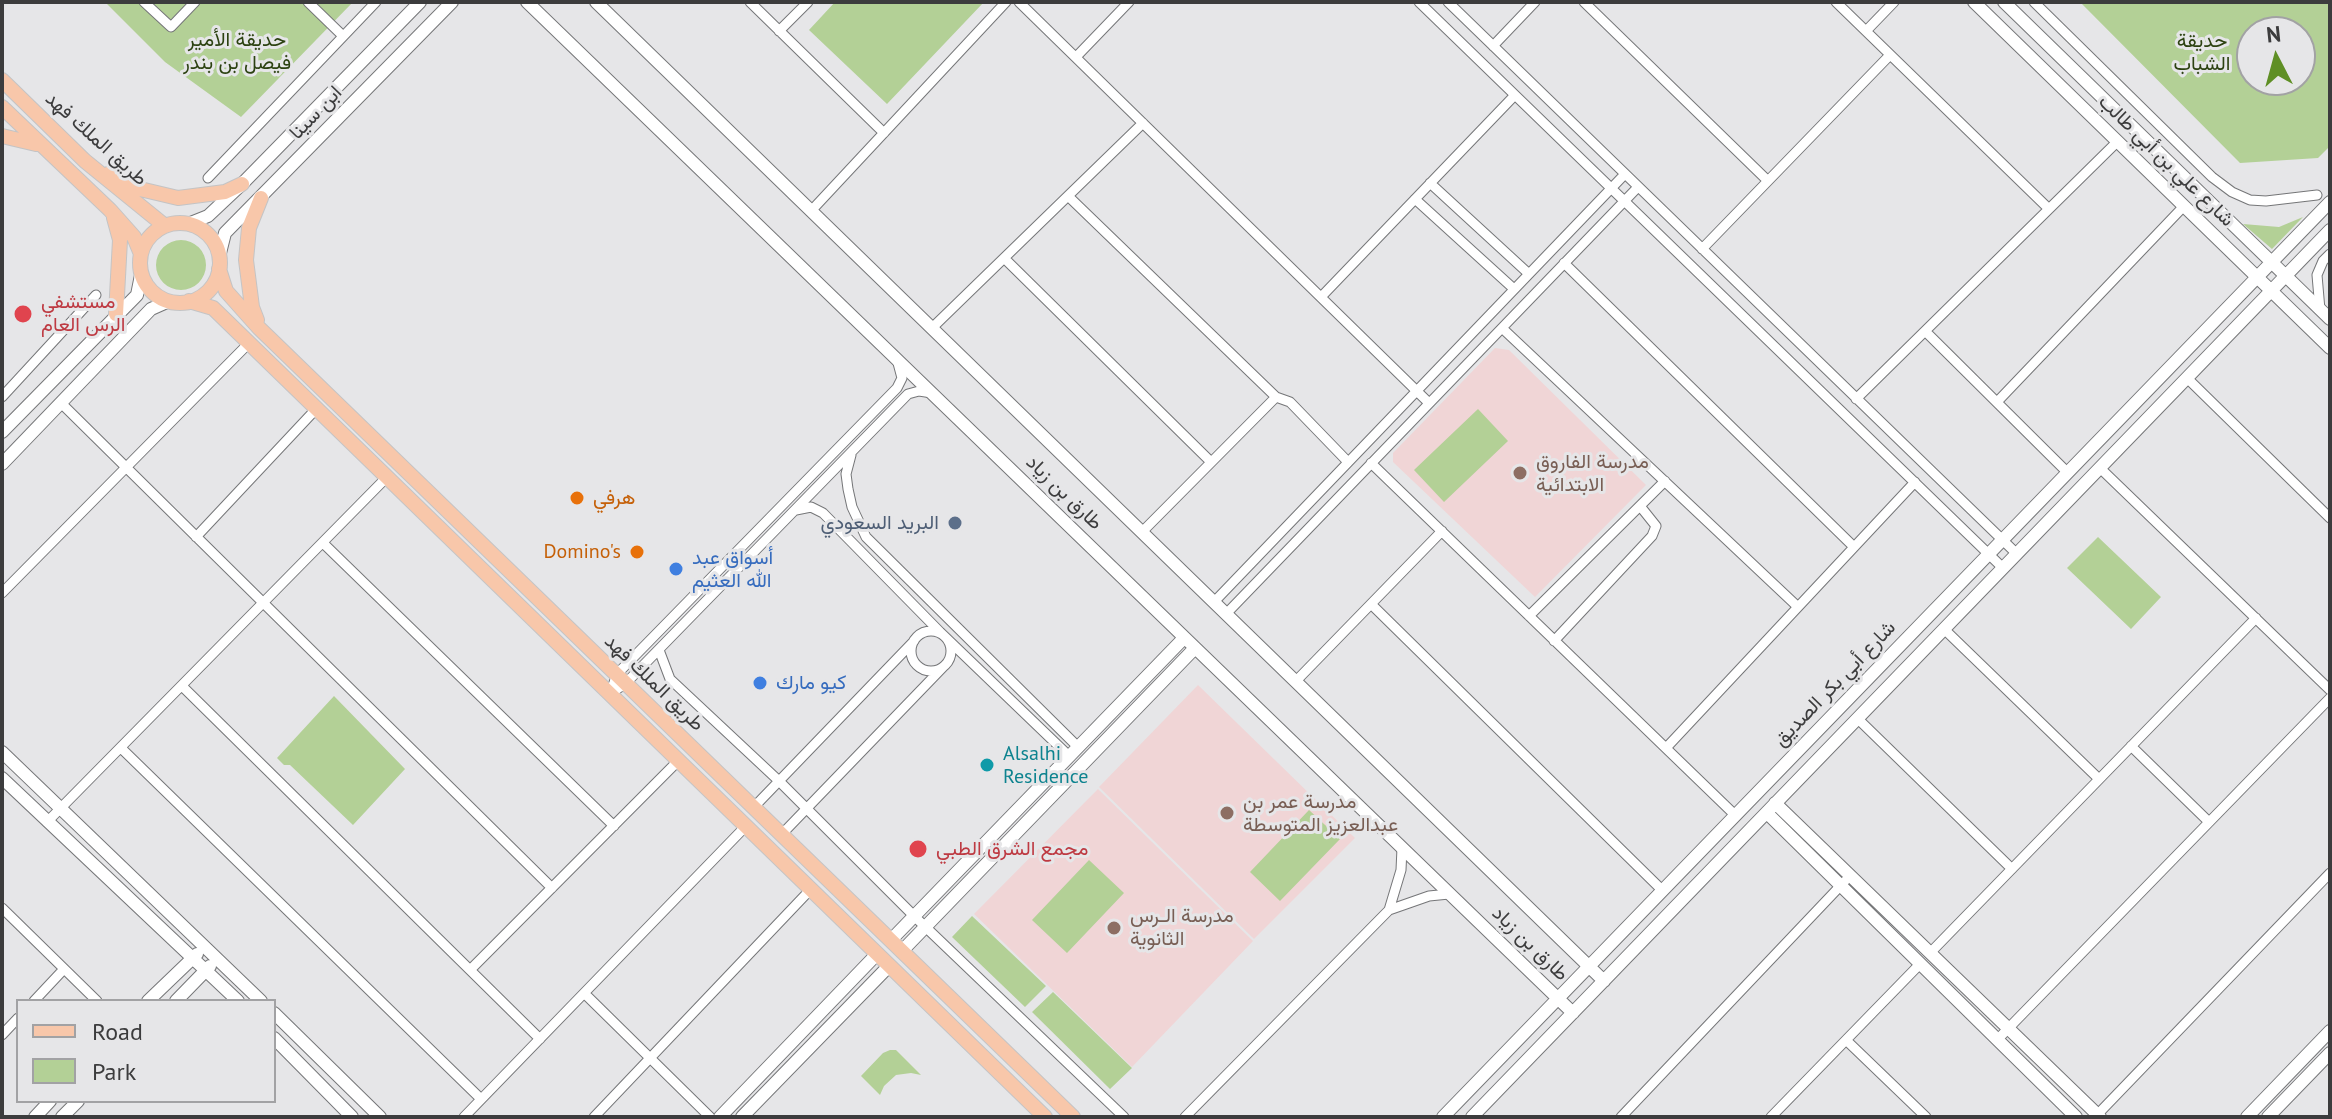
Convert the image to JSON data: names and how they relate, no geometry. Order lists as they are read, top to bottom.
{
  "streets": {
    "main road": ["طريق الملك فهد"],
    "street": [
      "ابن سينا",
      "شارع علي بن أبي طالب",
      "طارق بن زياد",
      "شارع أبي بكر الصديق"
    ]
  },
  "crossings": [
    ["ابن سينا", "طريق الملك فهد"],
    ["شارع علي بن أبي طالب", "شارع أبي بكر الصديق"],
    ["طارق بن زياد", "شارع أبي بكر الصديق"]
  ],
  "parks": ["حديقة الأمير فيصل بن بندر", "حديقة الشباب"],
  "places": [
    "مستشفي الرس العام",
    "مدرسة الفاروق الابتدائية",
    "هرفي",
    "البريد السعودي",
    "Domino's",
    "أسواق عبد الله العثيم",
    "كيو مارك",
    "Alsalhi Residence",
    "مدرسة عمر بن عبدالعزيز المتوسطة",
    "مجمع الشرق الطبي",
    "مدرسة الـرس الثانوية"
  ],
  "legend": ["Road", "Park"],
  "north": "top"
}
